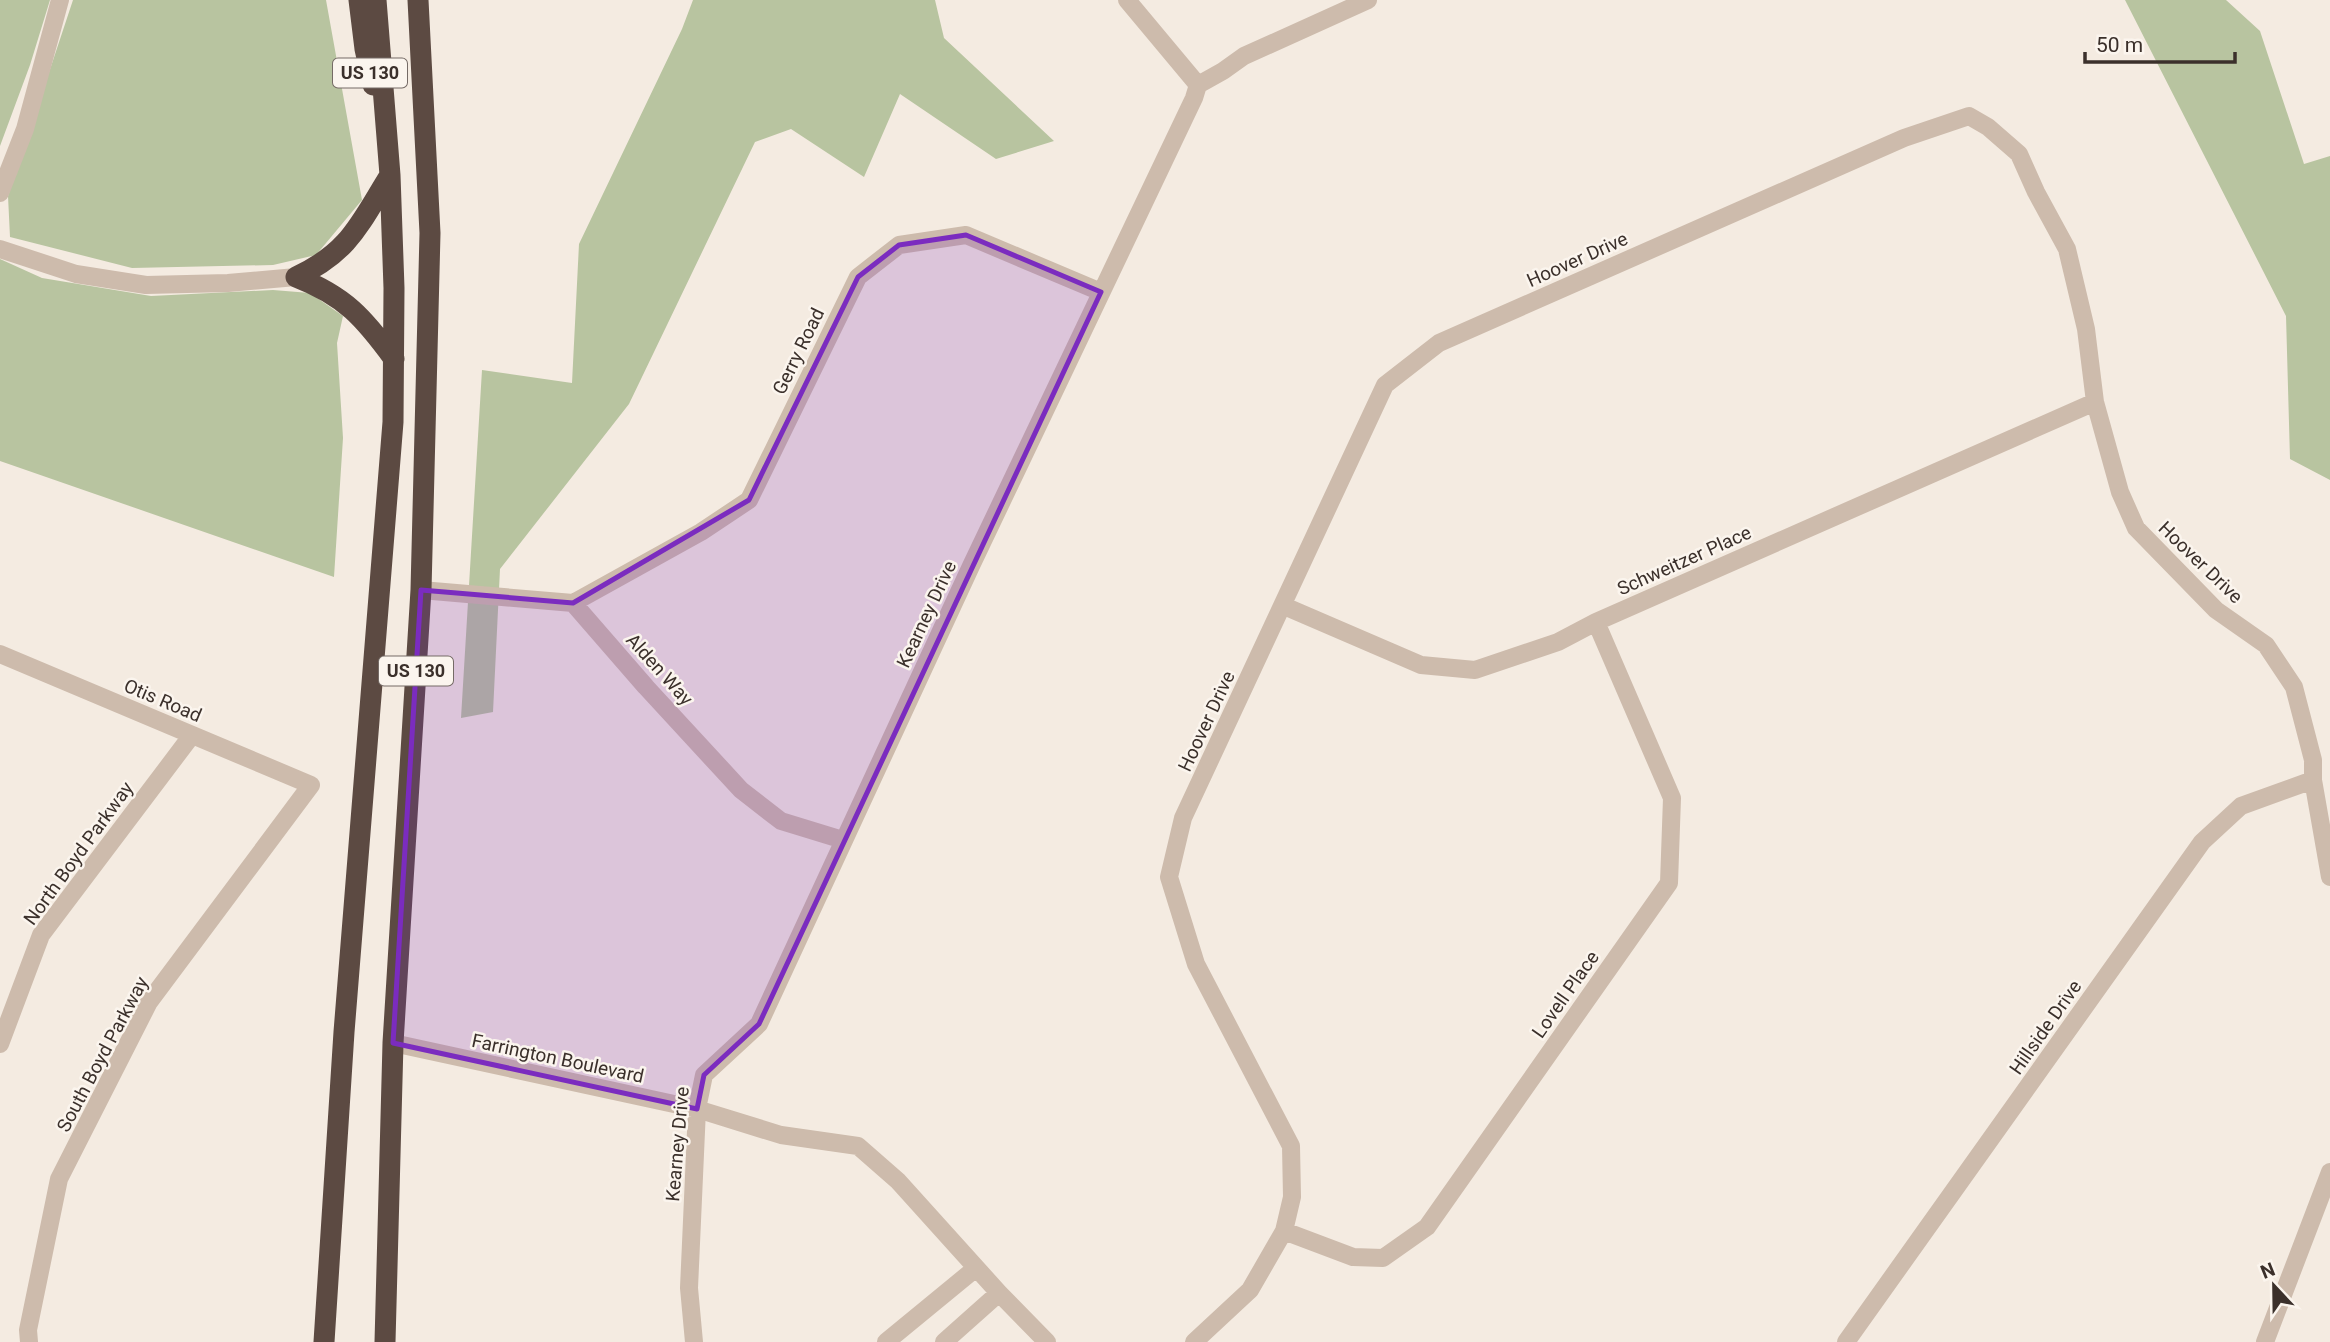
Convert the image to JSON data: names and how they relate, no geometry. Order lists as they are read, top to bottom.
{
  "streets": {
    "highway": ["US 130"],
    "street": [
      "Hoover Drive",
      "Gerry Road",
      "Schweitzer Place",
      "Kearney Drive",
      "Alden Way",
      "Otis Road",
      "North Boyd Parkway",
      "Lovell Place",
      "Hillside Drive",
      "South Boyd Parkway",
      "Farrington Boulevard"
    ]
  },
  "crossings": [
    ["US 130", "Farrington Boulevard"],
    ["Hoover Drive", "Schweitzer Place"],
    ["Hoover Drive", "Lovell Place"],
    ["Hoover Drive", "Hillside Drive"],
    ["Gerry Road", "Kearney Drive"],
    ["Gerry Road", "Alden Way"],
    ["Schweitzer Place", "Lovell Place"],
    ["Kearney Drive", "Alden Way"],
    ["Kearney Drive", "Farrington Boulevard"],
    ["Otis Road", "North Boyd Parkway"],
    ["Otis Road", "South Boyd Parkway"]
  ],
  "scale_bar": "50 m",
  "north": "top"
}
